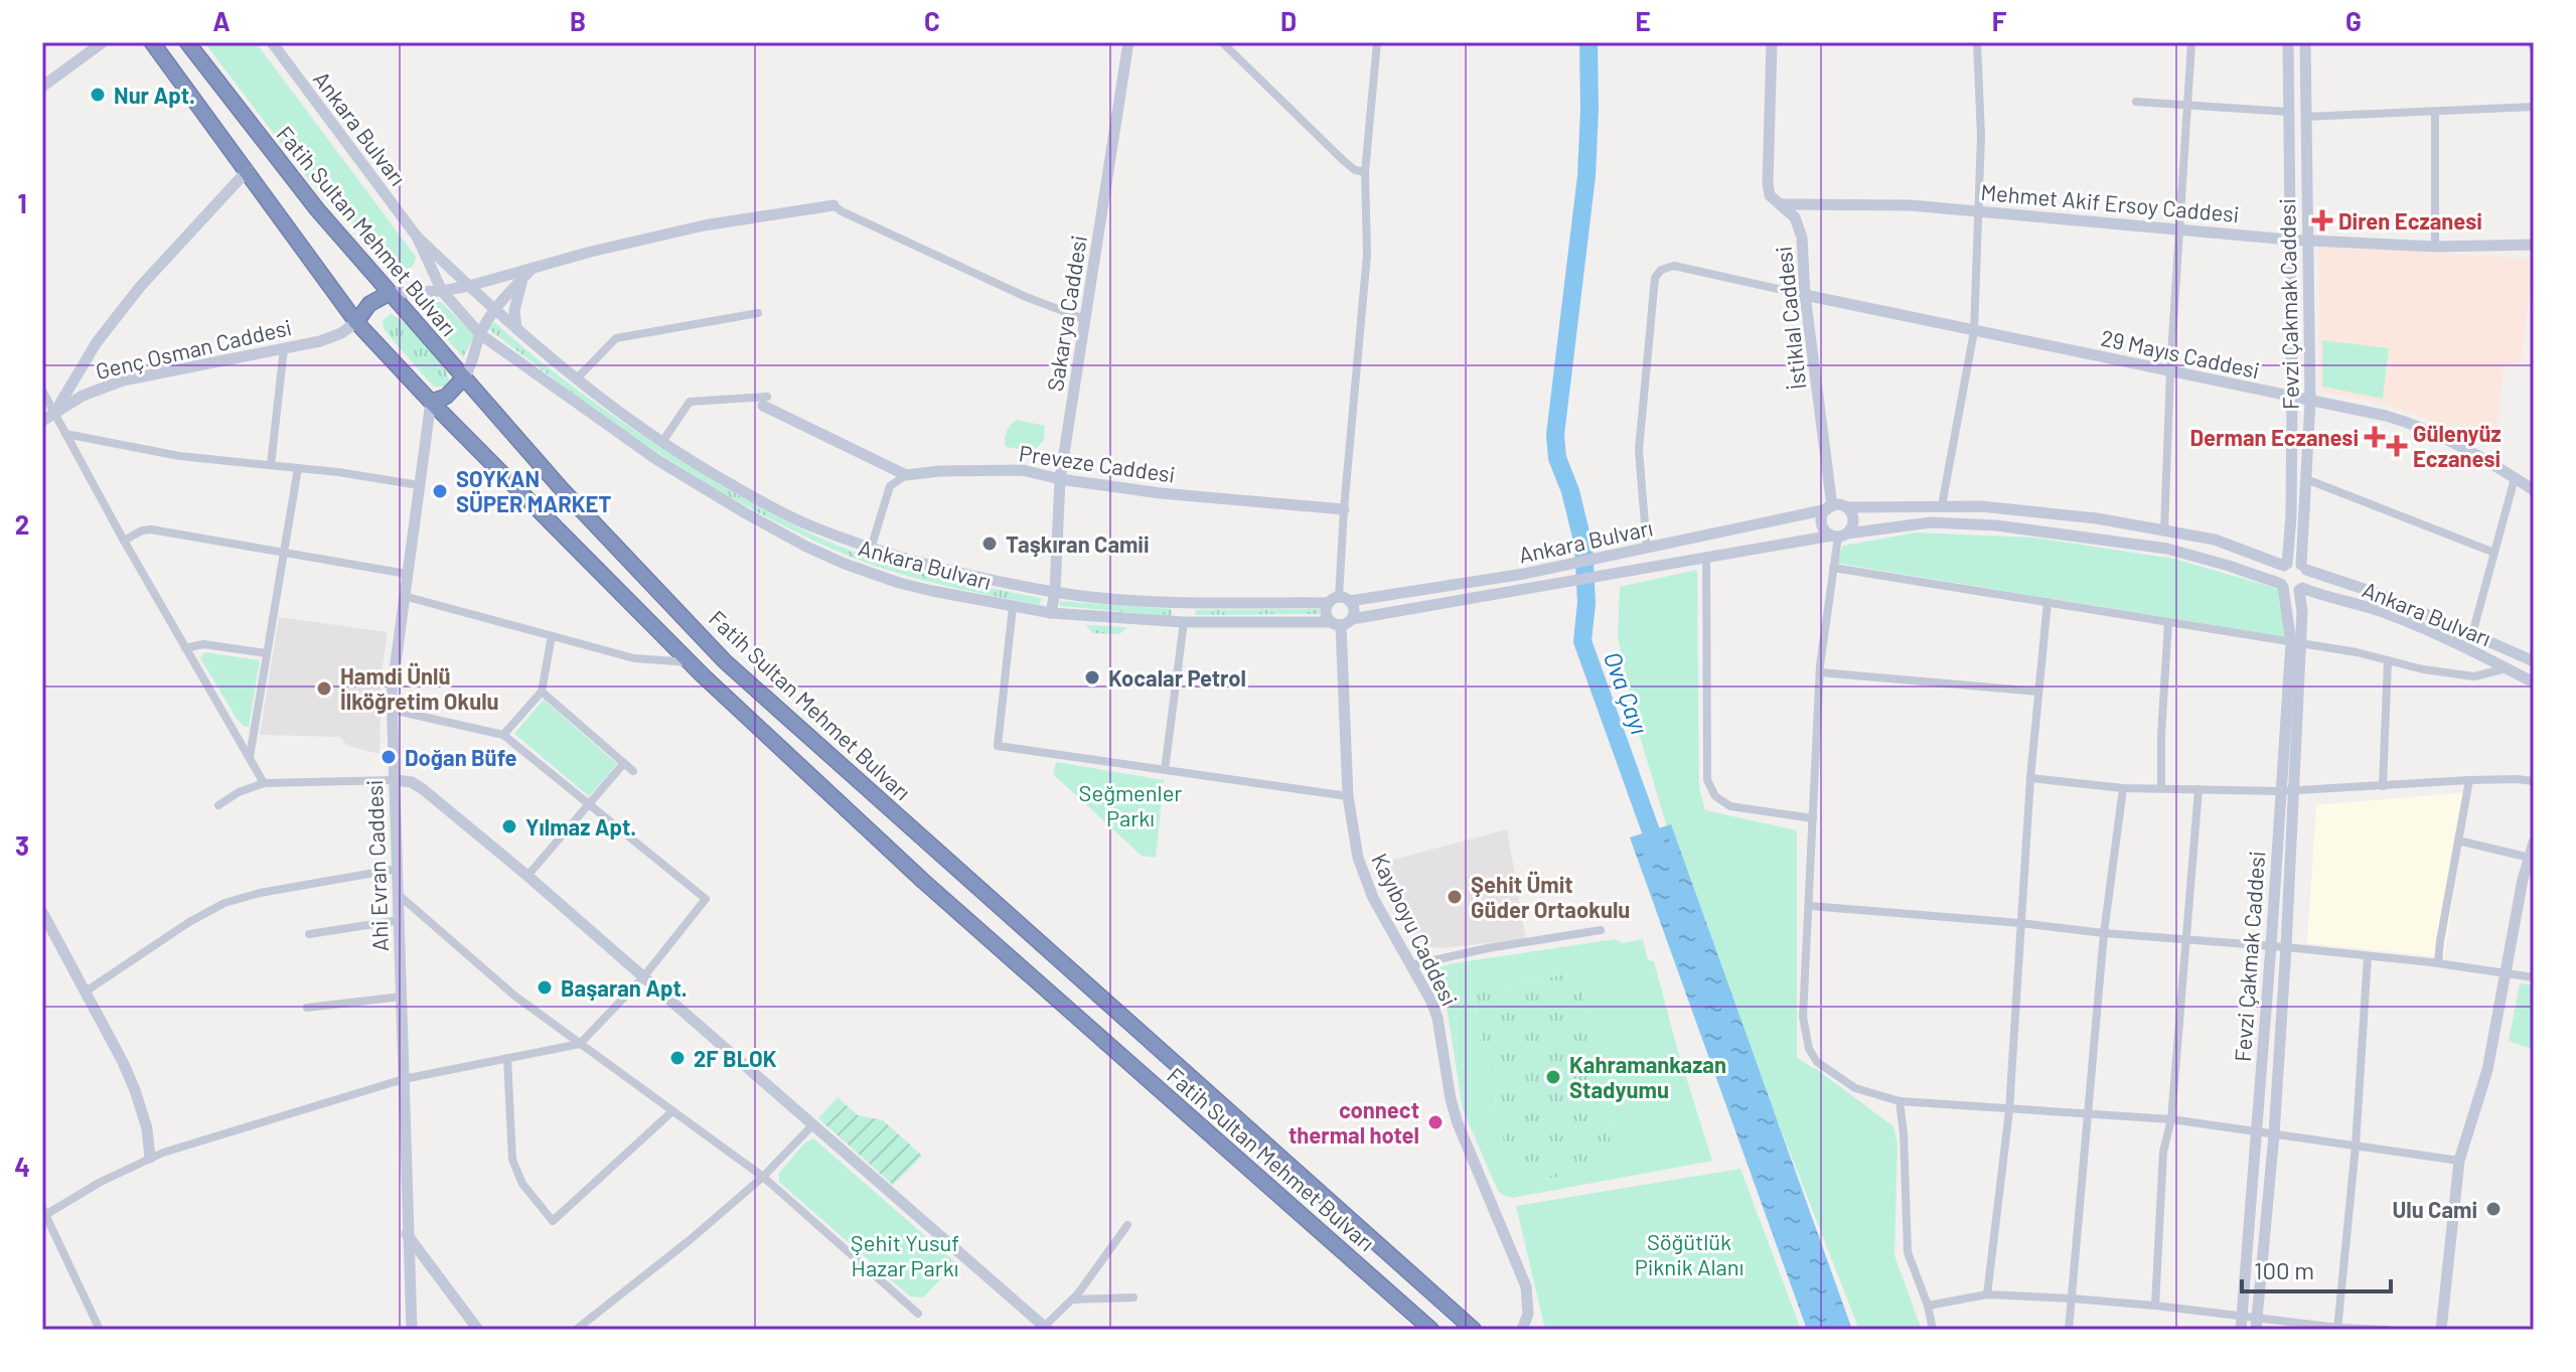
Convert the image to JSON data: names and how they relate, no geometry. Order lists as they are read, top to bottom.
{
  "streets": {
    "highway": ["Fatih Sultan Mehmet Bulvarı"],
    "main road": [
      "Ankara Bulvarı",
      "Mehmet Akif Ersoy Caddesi",
      "Fevzi Çakmak Caddesi",
      "Sakarya Caddesi",
      "İstiklal Caddesi",
      "Genç Osman Caddesi",
      "29 Mayıs Caddesi",
      "Preveze Caddesi",
      "Ahi Evran Caddesi",
      "Kayıboyu Caddesi"
    ]
  },
  "crossings": [
    ["Ankara Bulvarı", "Fevzi Çakmak Caddesi"],
    ["Ankara Bulvarı", "Sakarya Caddesi"],
    ["Ankara Bulvarı", "İstiklal Caddesi"],
    ["Ankara Bulvarı", "Kayıboyu Caddesi"],
    ["Mehmet Akif Ersoy Caddesi", "Fevzi Çakmak Caddesi"],
    ["Mehmet Akif Ersoy Caddesi", "İstiklal Caddesi"],
    ["Fatih Sultan Mehmet Bulvarı", "Genç Osman Caddesi"],
    ["Fatih Sultan Mehmet Bulvarı", "Ahi Evran Caddesi"],
    ["Fevzi Çakmak Caddesi", "29 Mayıs Caddesi"],
    ["Sakarya Caddesi", "Preveze Caddesi"],
    ["İstiklal Caddesi", "29 Mayıs Caddesi"]
  ],
  "water": ["Ova Çayı"],
  "parks": ["Seğmenler Parkı", "Söğütlük Piknik Alanı", "Şehit Yusuf Hazar Parkı"],
  "places": {
    "other": [
      "Nur Apt.",
      "SOYKAN SÜPER MARKET",
      "Taşkıran Camii",
      "Kocalar Petrol",
      "Hamdi Ünlü İlköğretim Okulu",
      "Doğan Büfe",
      "Yılmaz Apt.",
      "Şehit Ümit Güder Ortaokulu",
      "Başaran Apt.",
      "2F BLOK",
      "Kahramankazan Stadyumu",
      "connect thermal hotel",
      "Ulu Cami"
    ],
    "health": ["Diren Eczanesi", "Derman Eczanesi", "Gülenyüz Eczanesi"]
  },
  "scale_bar": "100 m",
  "grid": {
    "columns": [
      "A",
      "B",
      "C",
      "D",
      "E",
      "F",
      "G"
    ],
    "rows": [
      "1",
      "2",
      "3",
      "4"
    ]
  }
}
